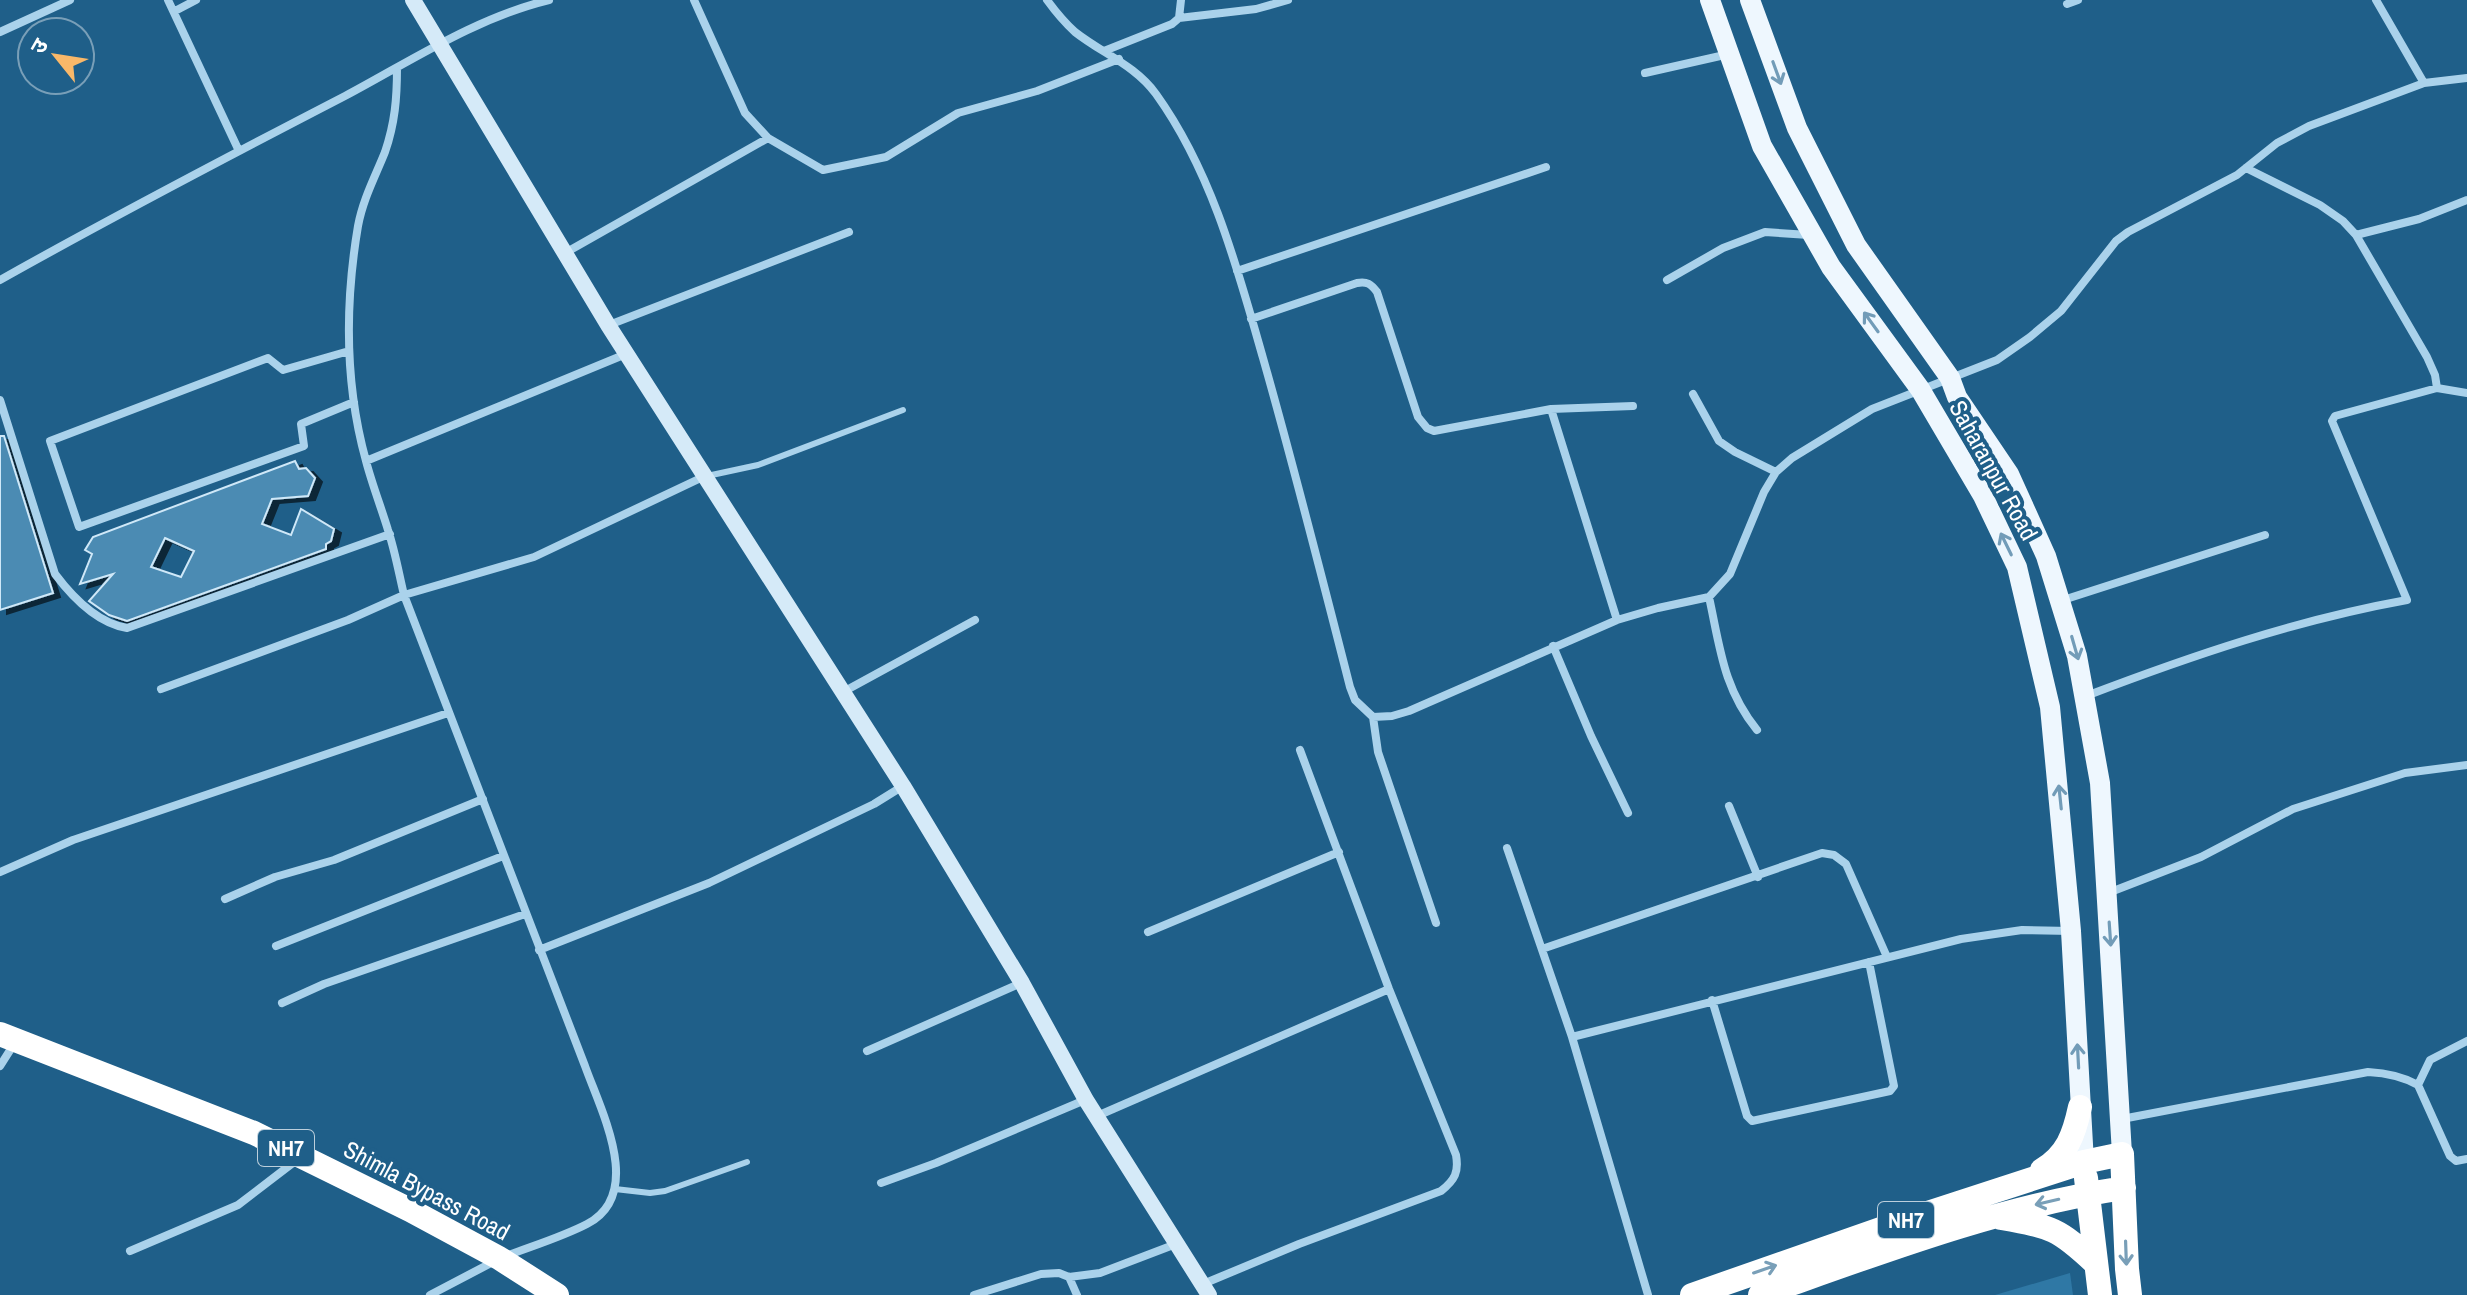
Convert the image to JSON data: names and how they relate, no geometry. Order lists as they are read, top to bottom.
{
  "streets": {
    "highway": ["NH7", "Shimla Bypass Road"],
    "main road": ["Saharanpur Road"]
  },
  "crossings": [
    ["Saharanpur Road", "NH7"]
  ],
  "north": "top left"
}
